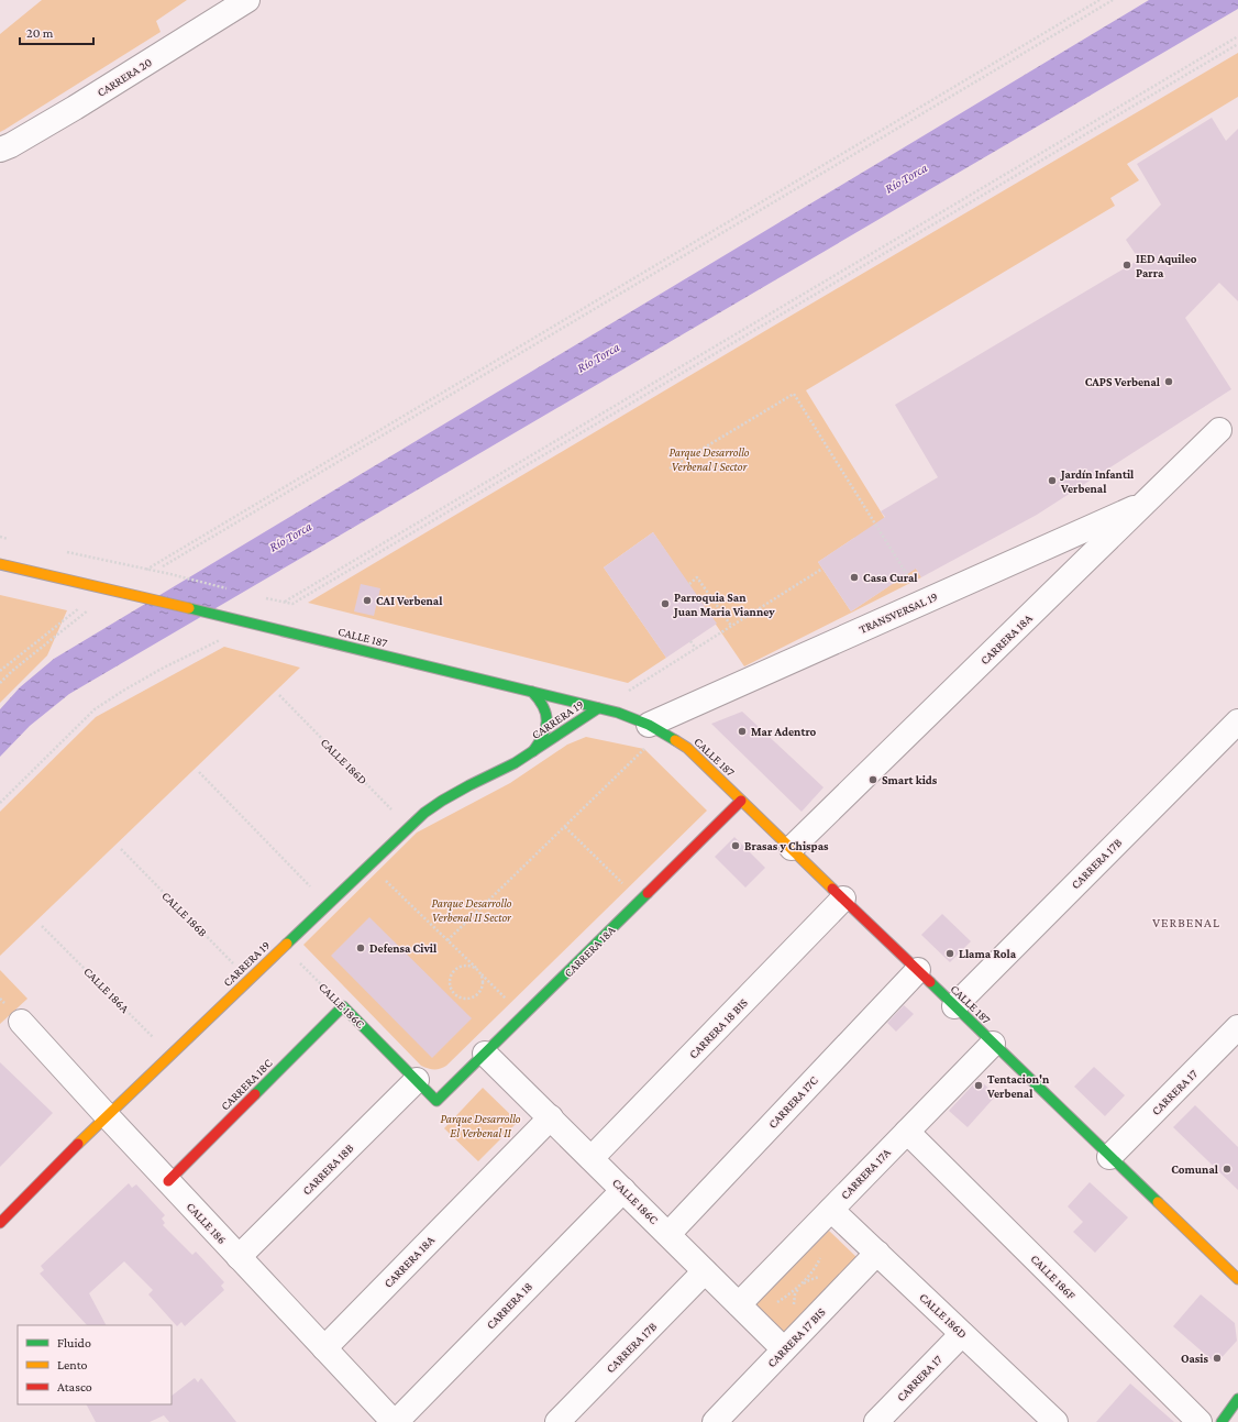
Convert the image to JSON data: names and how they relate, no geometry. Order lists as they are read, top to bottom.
{
  "streets": {
    "street": [
      "CARRERA 20",
      "TRANSVERSAL 19",
      "CALLE 187",
      "CARRERA 18A",
      "CARRERA 19",
      "CALLE 186D",
      "CARRERA 17B",
      "CALLE 186C",
      "CARRERA 18 BIS",
      "CARRERA 18C",
      "CARRERA 17",
      "CARRERA 17C",
      "CARRERA 18B",
      "CARRERA 17A",
      "CALLE 186",
      "CALLE 186F",
      "CARRERA 18",
      "CARRERA 17 BIS"
    ],
    "path": ["CALLE 186B", "CALLE 186A"]
  },
  "crossings": [
    ["TRANSVERSAL 19", "CALLE 187"],
    ["TRANSVERSAL 19", "CARRERA 18A"],
    ["CALLE 187", "CARRERA 18A"],
    ["CALLE 187", "CARRERA 19"],
    ["CALLE 187", "CARRERA 17B"],
    ["CALLE 187", "CARRERA 18 BIS"],
    ["CALLE 187", "CARRERA 17"],
    ["CALLE 187", "CARRERA 17C"],
    ["CALLE 187", "CARRERA 17A"],
    ["CARRERA 18A", "CALLE 186C"],
    ["CARRERA 18A", "CALLE 186"],
    ["CARRERA 19", "CALLE 186D"],
    ["CARRERA 19", "CALLE 186B"],
    ["CARRERA 19", "CALLE 186A"],
    ["CARRERA 19", "CALLE 186C"],
    ["CARRERA 19", "CALLE 186"],
    ["CALLE 186D", "CARRERA 17"],
    ["CALLE 186D", "CARRERA 17A"],
    ["CALLE 186D", "CARRERA 17 BIS"],
    ["CARRERA 17B", "CALLE 186C"],
    ["CALLE 186C", "CARRERA 18 BIS"],
    ["CALLE 186C", "CARRERA 18C"],
    ["CALLE 186C", "CARRERA 17C"],
    ["CALLE 186C", "CARRERA 18B"],
    ["CALLE 186C", "CARRERA 17A"],
    ["CALLE 186C", "CARRERA 18"],
    ["CALLE 186C", "CARRERA 17 BIS"],
    ["CARRERA 18C", "CALLE 186"],
    ["CARRERA 18B", "CALLE 186"],
    ["CARRERA 17A", "CALLE 186F"],
    ["CALLE 186", "CARRERA 18"]
  ],
  "districts": ["VERBENAL"],
  "water": ["Río Torca"],
  "parks": ["Parque Desarrollo Verbenal I Sector", "Parque Desarrollo Verbenal II Sector", "Parque Desarrollo El Verbenal II"],
  "places": [
    "IED Aquileo Parra",
    "CAPS Verbenal",
    "Jardín Infantil Verbenal",
    "Casa Cural",
    "CAI Verbenal",
    "Parroquia San Juan Maria Vianney",
    "Mar Adentro",
    "Smart kids",
    "Brasas y Chispas",
    "Defensa Civil",
    "Llama Rola",
    "Tentacion'n Verbenal",
    "Comunal",
    "Oasis"
  ],
  "legend": ["Fluido", "Lento", "Atasco"],
  "scale_bar": "20 m"
}
